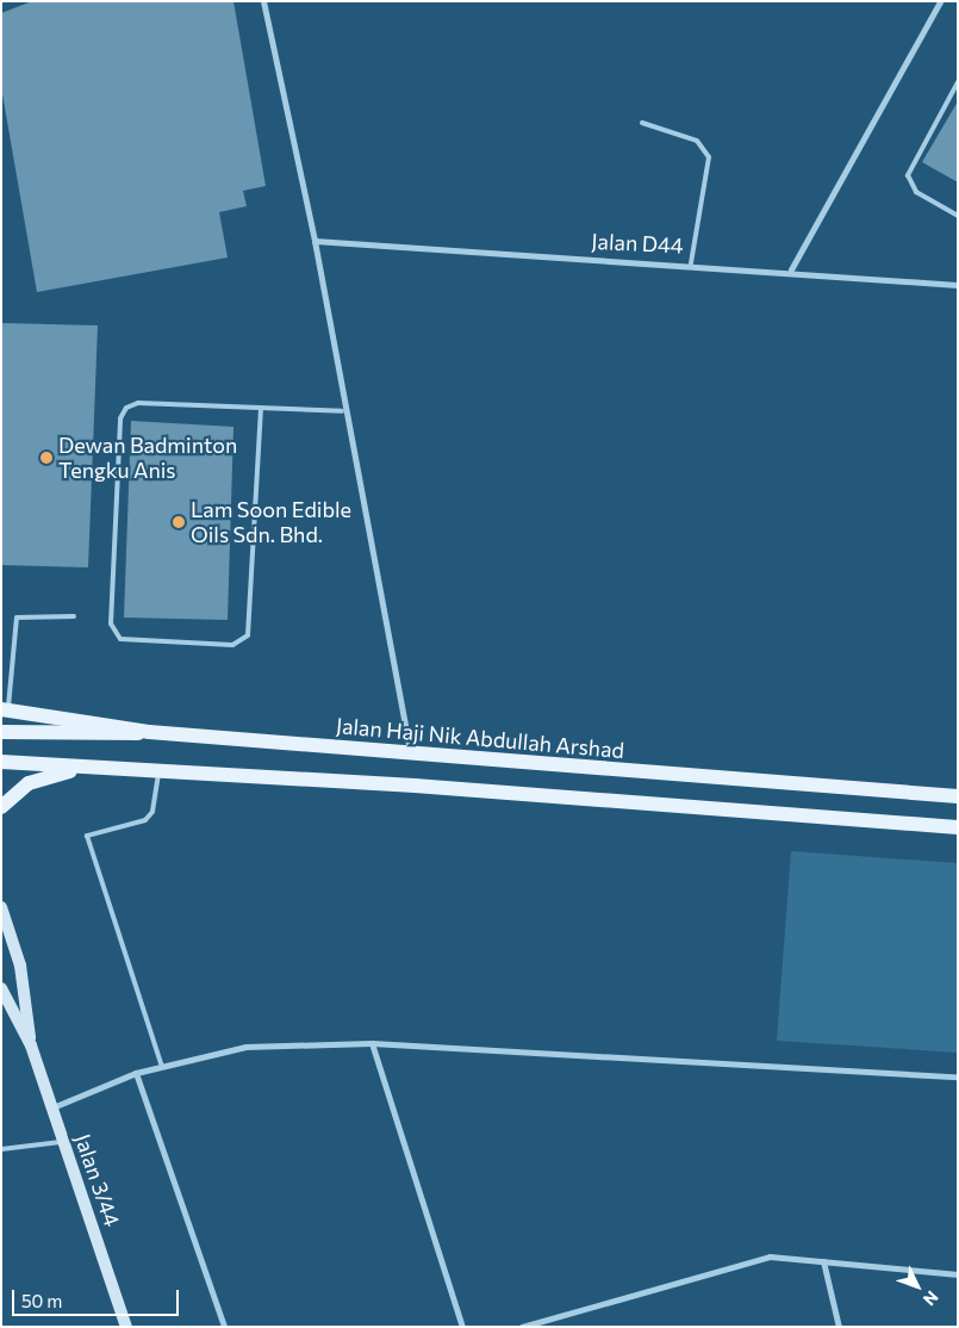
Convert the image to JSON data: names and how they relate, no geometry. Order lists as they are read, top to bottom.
{
  "streets": {
    "main road": ["Jalan Haji Nik Abdullah Arshad"],
    "street": ["Jalan D44", "Jalan 3/44"]
  },
  "places": ["Dewan Badminton Tengku Anis", "Lam Soon Edible Oils Sdn. Bhd."],
  "scale_bar": "50 m",
  "north": "bottom right"
}
